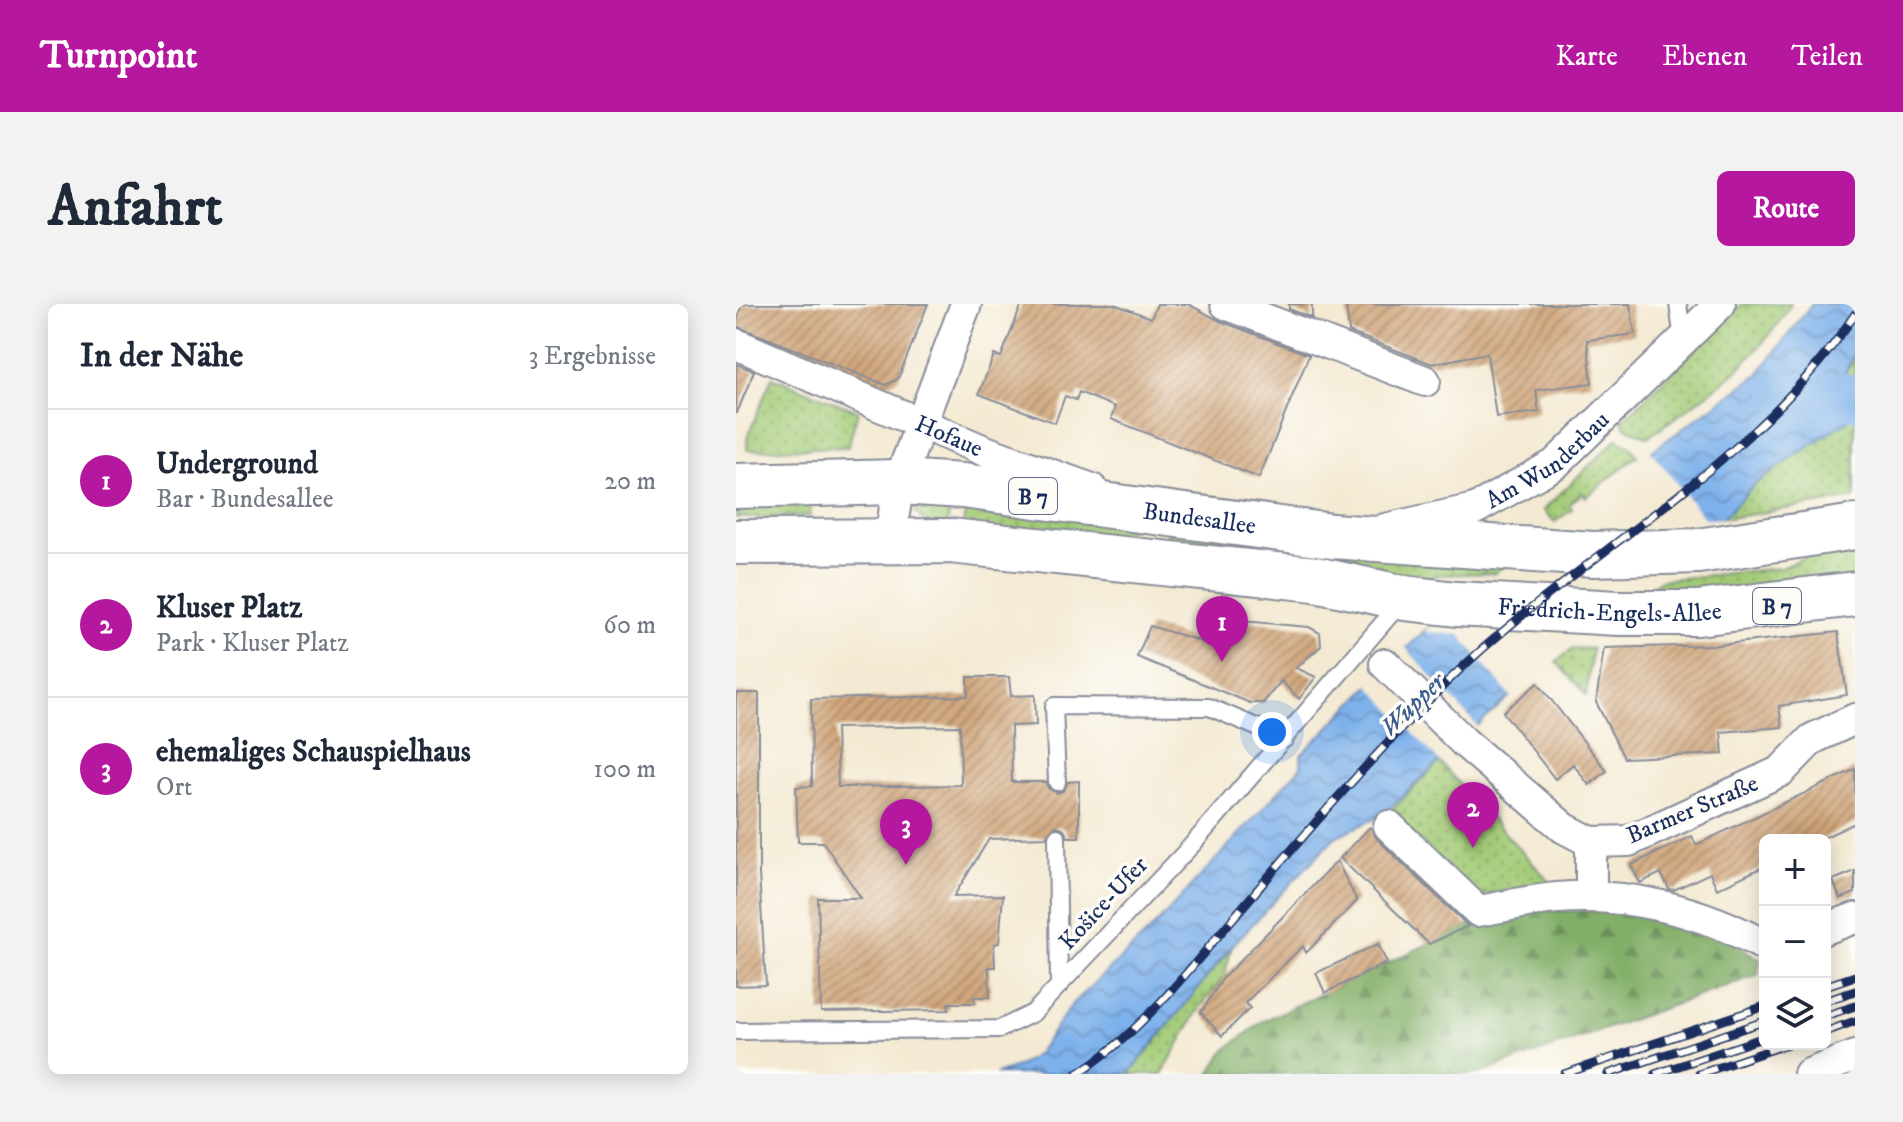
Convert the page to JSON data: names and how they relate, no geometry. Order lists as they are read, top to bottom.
{
  "streets": {
    "main road": ["B 7", "Bundesallee", "Friedrich-Engels-Allee"],
    "street": ["Hofaue", "Am Wunderbau", "Barmer Straße"],
    "lane": ["Košice-Ufer"]
  },
  "crossings": [
    ["Hofaue", "Bundesallee"],
    ["Am Wunderbau", "Bundesallee"],
    ["B 7", "Bundesallee"],
    ["Bundesallee", "Friedrich-Engels-Allee"],
    ["Bundesallee", "Košice-Ufer"]
  ],
  "water": ["Wupper"],
  "page": {
    "header": "Turnpoint",
    "nav": ["Karte", "Ebenen", "Teilen"],
    "buttons": "Route",
    "title": "Anfahrt",
    "heading": ["In der Nähe", "3 Ergebnisse"],
    "list": [
      {
        "mark": "1",
        "name": "Underground",
        "note": "Bar · Bundesallee",
        "value": "20 m"
      },
      {
        "mark": "2",
        "name": "Kluser Platz",
        "note": "Park · Kluser Platz",
        "value": "60 m"
      },
      {
        "mark": "3",
        "name": "ehemaliges Schauspielhaus",
        "note": "Ort",
        "value": "100 m"
      }
    ],
    "pins": ["1", "2", "3"],
    "map_buttons": ["+", "−"]
  }
}
